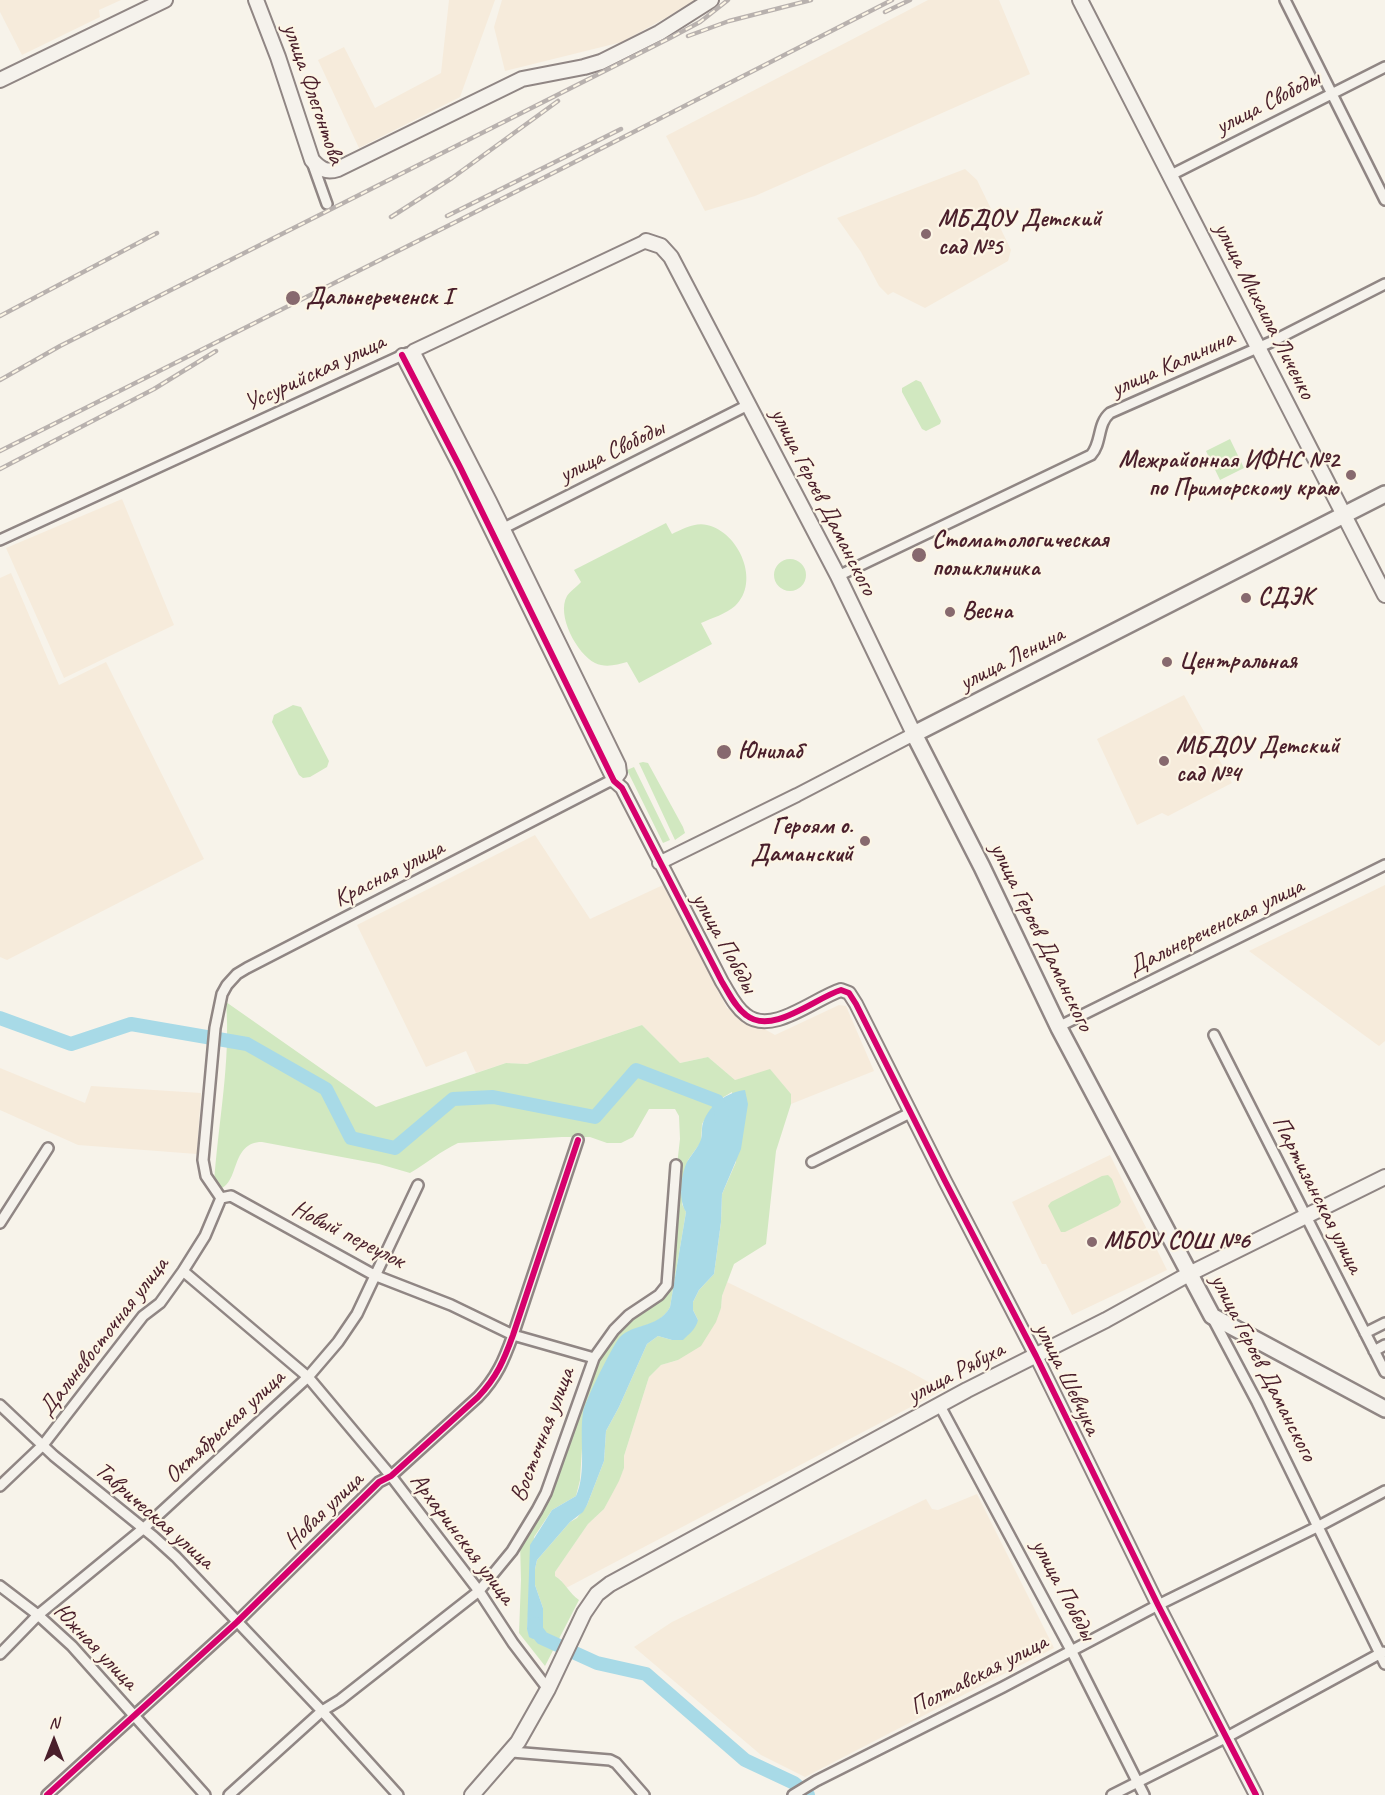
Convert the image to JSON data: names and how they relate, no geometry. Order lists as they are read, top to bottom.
{
  "streets": {
    "main road": [
      "улица Флегонтова",
      "улица Михаила Личенко",
      "улица Героев Даманского",
      "улица Ленина",
      "улица Рябуха"
    ],
    "street": [
      "улица Свободы",
      "улица Калинина",
      "Уссурийская улица",
      "Красная улица",
      "Дальнереченская улица",
      "улица Победы",
      "Партизанская улица",
      "Новый переулок",
      "Дальневосточная улица",
      "улица Шевчука",
      "Октябрьская улица",
      "Восточная улица",
      "Новая улица",
      "Таврическая улица",
      "Архаринская улица",
      "Южная улица",
      "Полтавская улица"
    ]
  },
  "crossings": [
    ["улица Свободы", "улица Михаила Личенко"],
    ["улица Свободы", "улица Героев Даманского"],
    ["улица Михаила Личенко", "улица Калинина"],
    ["улица Михаила Личенко", "улица Ленина"],
    ["улица Калинина", "улица Героев Даманского"],
    ["Уссурийская улица", "улица Героев Даманского"],
    ["улица Героев Даманского", "улица Ленина"],
    ["улица Героев Даманского", "улица Рябуха"],
    ["улица Героев Даманского", "Полтавская улица"],
    ["улица Ленина", "улица Победы"],
    ["Красная улица", "Новый переулок"],
    ["Красная улица", "Дальневосточная улица"],
    ["улица Победы", "улица Рябуха"],
    ["улица Победы", "улица Шевчука"],
    ["улица Победы", "Полтавская улица"],
    ["Партизанская улица", "улица Рябуха"],
    ["Новый переулок", "Дальневосточная улица"],
    ["Новый переулок", "Октябрьская улица"],
    ["Новый переулок", "Восточная улица"],
    ["Новый переулок", "Новая улица"],
    ["Дальневосточная улица", "Таврическая улица"],
    ["Дальневосточная улица", "Архаринская улица"],
    ["улица Рябуха", "улица Шевчука"],
    ["улица Рябуха", "Архаринская улица"],
    ["улица Шевчука", "Полтавская улица"],
    ["Октябрьская улица", "Таврическая улица"],
    ["Октябрьская улица", "Архаринская улица"],
    ["Октябрьская улица", "Южная улица"],
    ["Восточная улица", "Таврическая улица"],
    ["Восточная улица", "Архаринская улица"],
    ["Новая улица", "Таврическая улица"],
    ["Новая улица", "Архаринская улица"],
    ["Новая улица", "Южная улица"]
  ],
  "places": [
    "МБДОУ Детский сад №5",
    "Дальнереченск I",
    "Межрайонная ИФНС №2 по Приморскому краю",
    "Стоматологическая поликлиника",
    "СДЭК",
    "Весна",
    "Центральная",
    "Юнилаб",
    "МБДОУ Детский сад №4",
    "Героям о. Даманский",
    "МБОУ СОШ №6"
  ],
  "north": "top"
}
